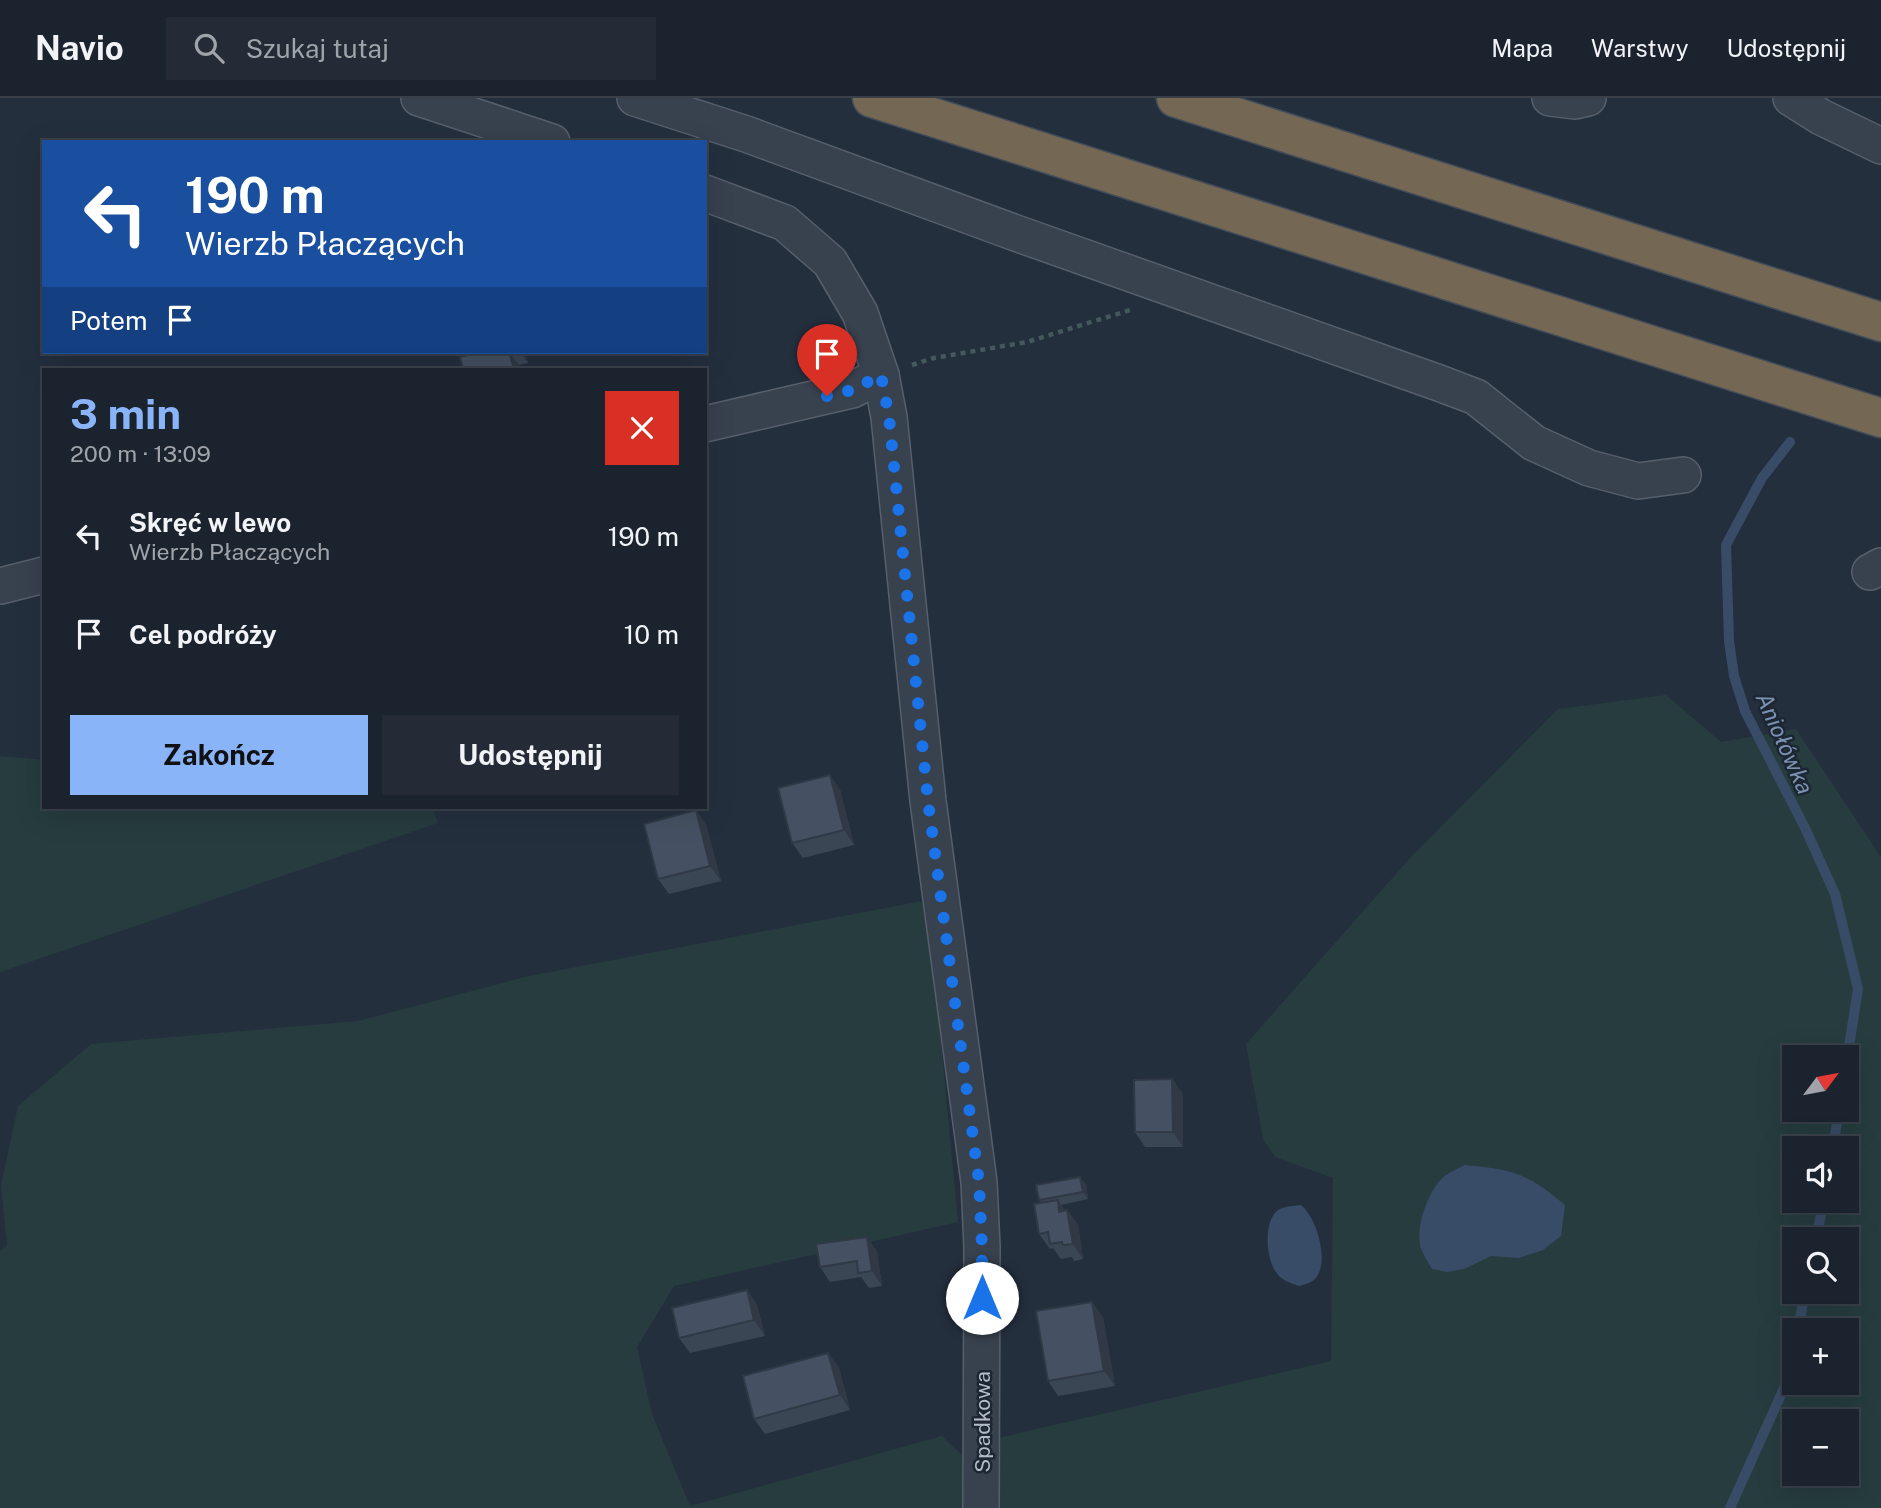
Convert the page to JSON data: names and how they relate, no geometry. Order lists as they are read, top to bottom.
{
  "streets": {
    "street": ["Spadkowa"]
  },
  "water": ["Aniołówka"],
  "north": "top right",
  "page": {
    "header": "Navio",
    "search": "Szukaj tutaj",
    "nav": ["Mapa", "Warstwy", "Udostępnij"],
    "turn": ["190 m", "Wierzb Płaczących"],
    "then": "Potem",
    "heading": ["3 min", "200 m · 13:09"],
    "list": [
      {
        "name": "Skręć w lewo",
        "note": "Wierzb Płaczących",
        "value": "190 m"
      },
      {
        "name": "Cel podróży",
        "value": "10 m"
      }
    ],
    "buttons": ["Zakończ", "Udostępnij"],
    "map_buttons": ["+", "−"]
  }
}
